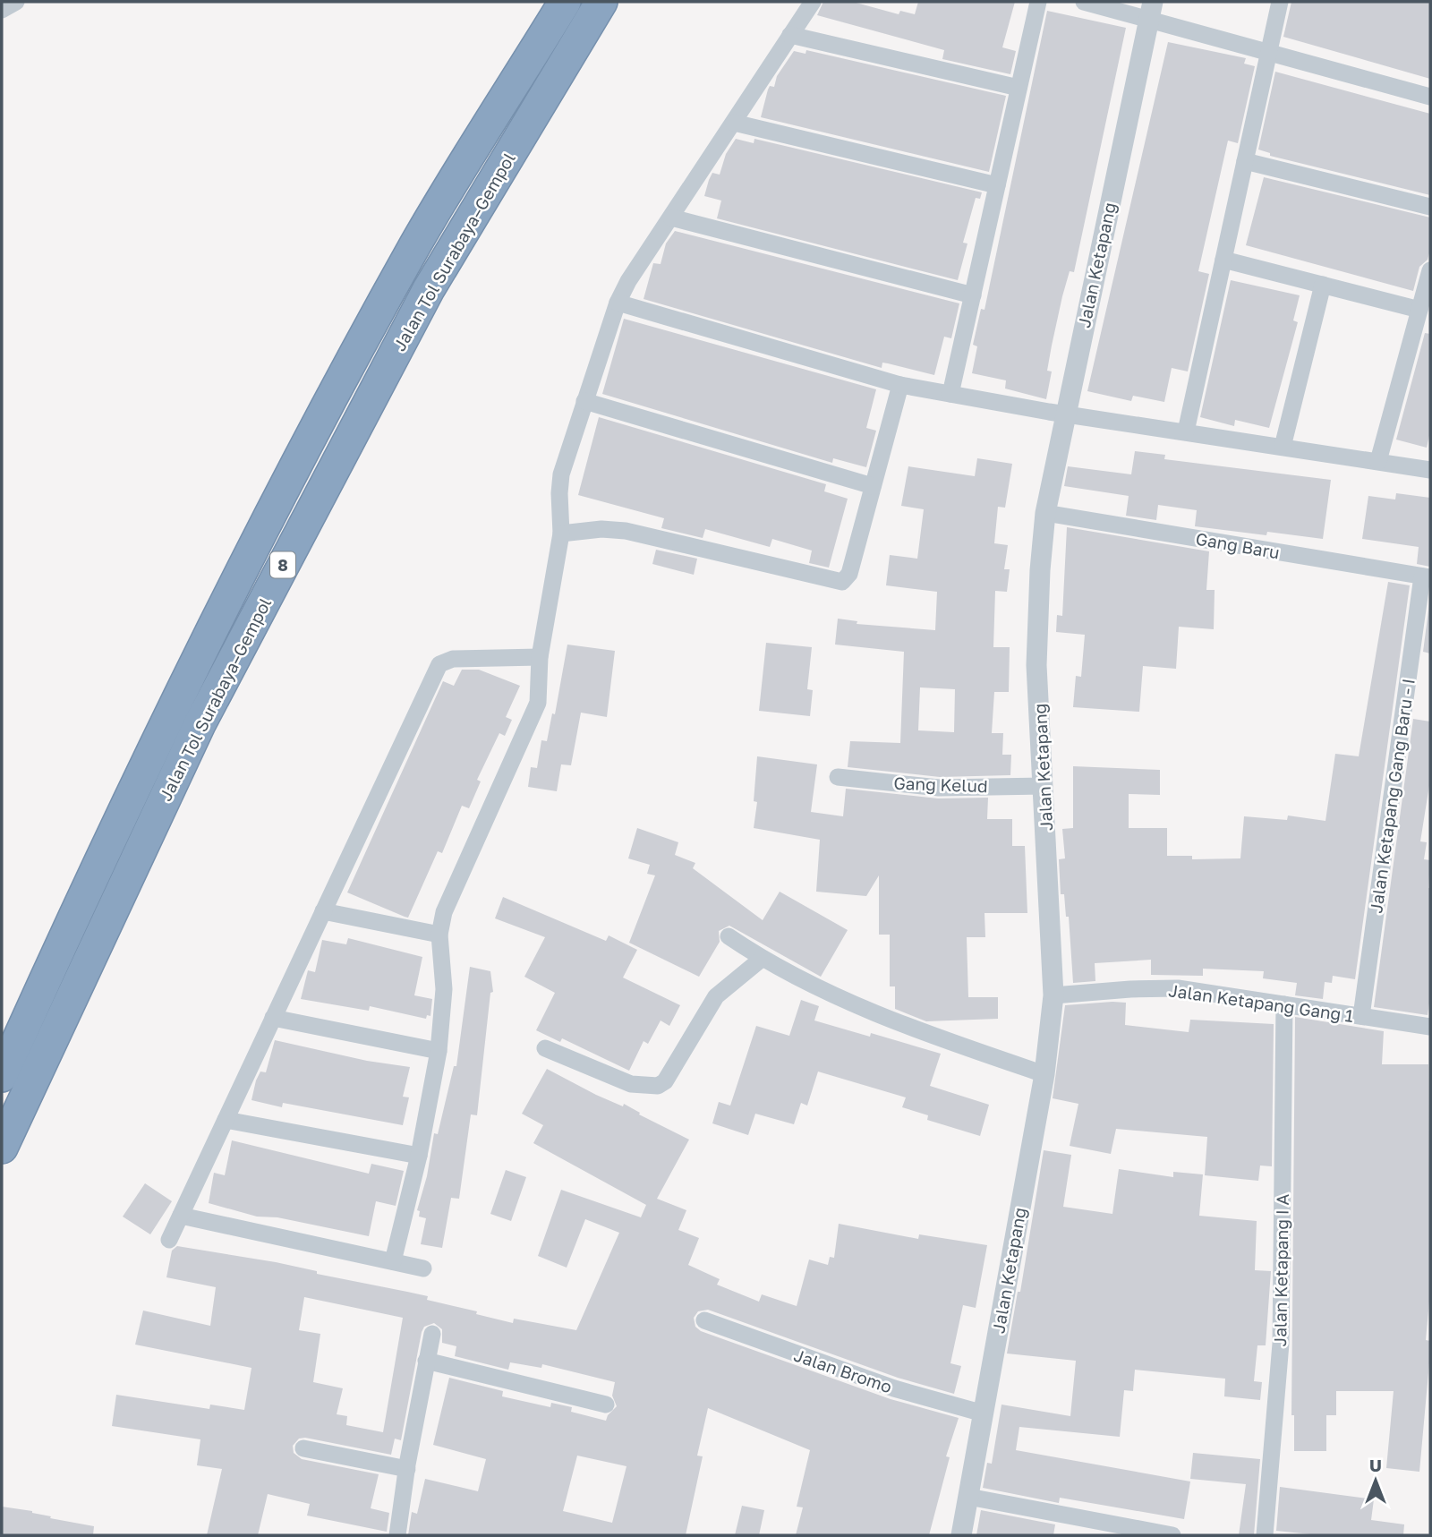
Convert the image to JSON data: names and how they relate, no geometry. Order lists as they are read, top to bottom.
{
  "streets": {
    "highway": ["Jalan Tol Surabaya–Gempol", "8"],
    "street": [
      "Jalan Ketapang",
      "Gang Baru",
      "Gang Kelud",
      "Jalan Ketapang Gang Baru - I",
      "Jalan Ketapang Gang 1",
      "Jalan Ketapang I A",
      "Jalan Bromo"
    ]
  },
  "crossings": [
    ["Jalan Ketapang", "Gang Baru"],
    ["Jalan Ketapang", "Gang Kelud"],
    ["Jalan Ketapang", "Jalan Ketapang Gang 1"],
    ["Jalan Ketapang", "Jalan Bromo"],
    ["Gang Baru", "Jalan Ketapang Gang Baru - I"],
    ["Jalan Ketapang Gang Baru - I", "Jalan Ketapang Gang 1"],
    ["Jalan Ketapang Gang 1", "Jalan Ketapang I A"]
  ],
  "north": "top"
}
